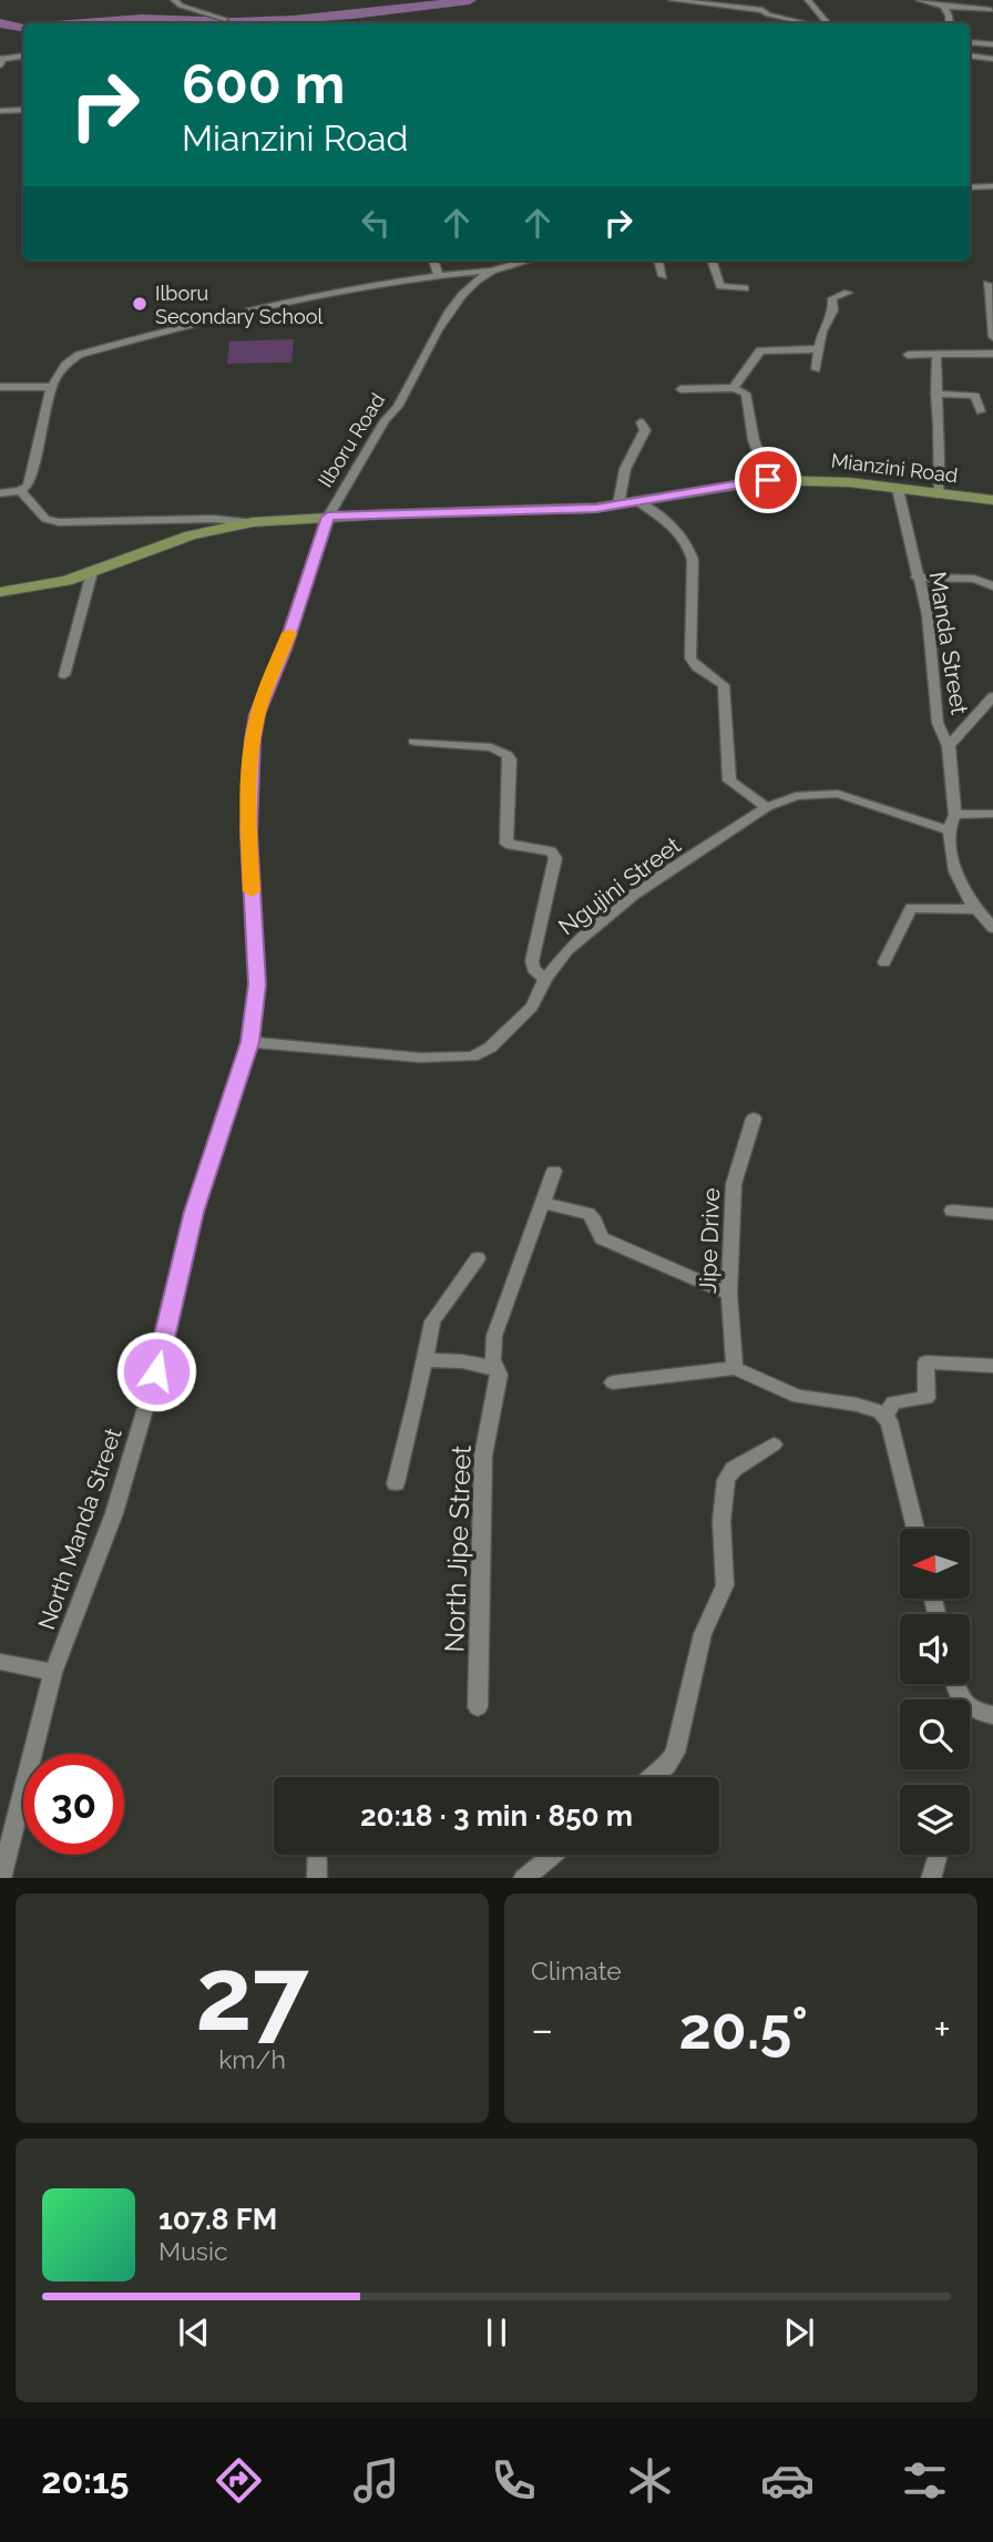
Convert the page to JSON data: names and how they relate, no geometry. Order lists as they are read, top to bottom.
{
  "streets": {
    "street": [
      "Ilboru Road",
      "Mianzini Road",
      "Manda Street",
      "Ngujini Street",
      "Jipe Drive",
      "North Manda Street",
      "North Jipe Street"
    ]
  },
  "crossings": [
    ["Ilboru Road", "Mianzini Road"],
    ["Ilboru Road", "North Manda Street"],
    ["Mianzini Road", "Manda Street"],
    ["Mianzini Road", "North Manda Street"],
    ["Manda Street", "Ngujini Street"],
    ["Ngujini Street", "North Manda Street"]
  ],
  "places": ["Ilboru Secondary School"],
  "north": "left",
  "page": {
    "turn": ["600 m", "Mianzini Road"],
    "limit": "30",
    "trip": "20:18 · 3 min · 850 m",
    "tile": [
      ["27", "km/h"],
      "Climate"
    ],
    "heat": ["−", "20.5°", "+"],
    "song": ["107.8 FM", "Music"],
    "tabs": "20:15"
  }
}
